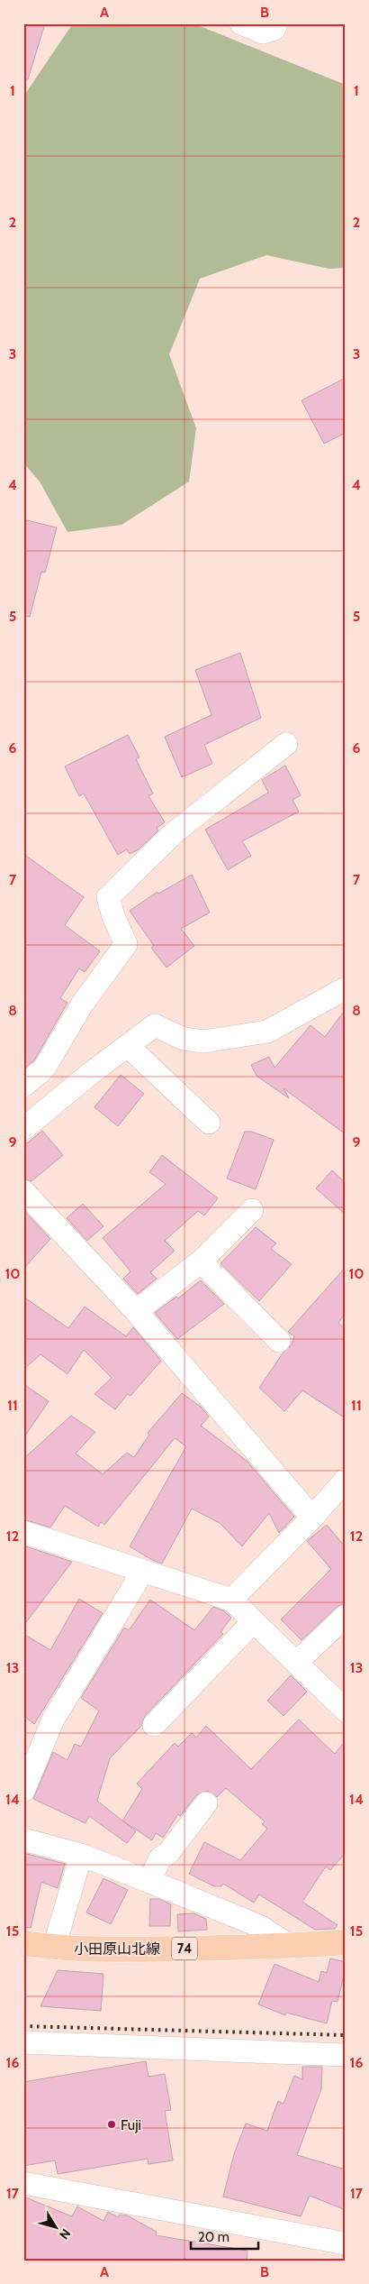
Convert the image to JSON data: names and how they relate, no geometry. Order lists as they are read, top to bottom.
{
  "streets": {
    "main road": ["小田原山北線", "74"]
  },
  "places": ["Fuji"],
  "scale_bar": "20 m",
  "north": "bottom right",
  "grid": {
    "columns": ["A", "B"],
    "rows": [
      "1",
      "2",
      "3",
      "4",
      "5",
      "6",
      "7",
      "8",
      "9",
      "10",
      "11",
      "12",
      "13",
      "14",
      "15",
      "16",
      "17"
    ]
  }
}
